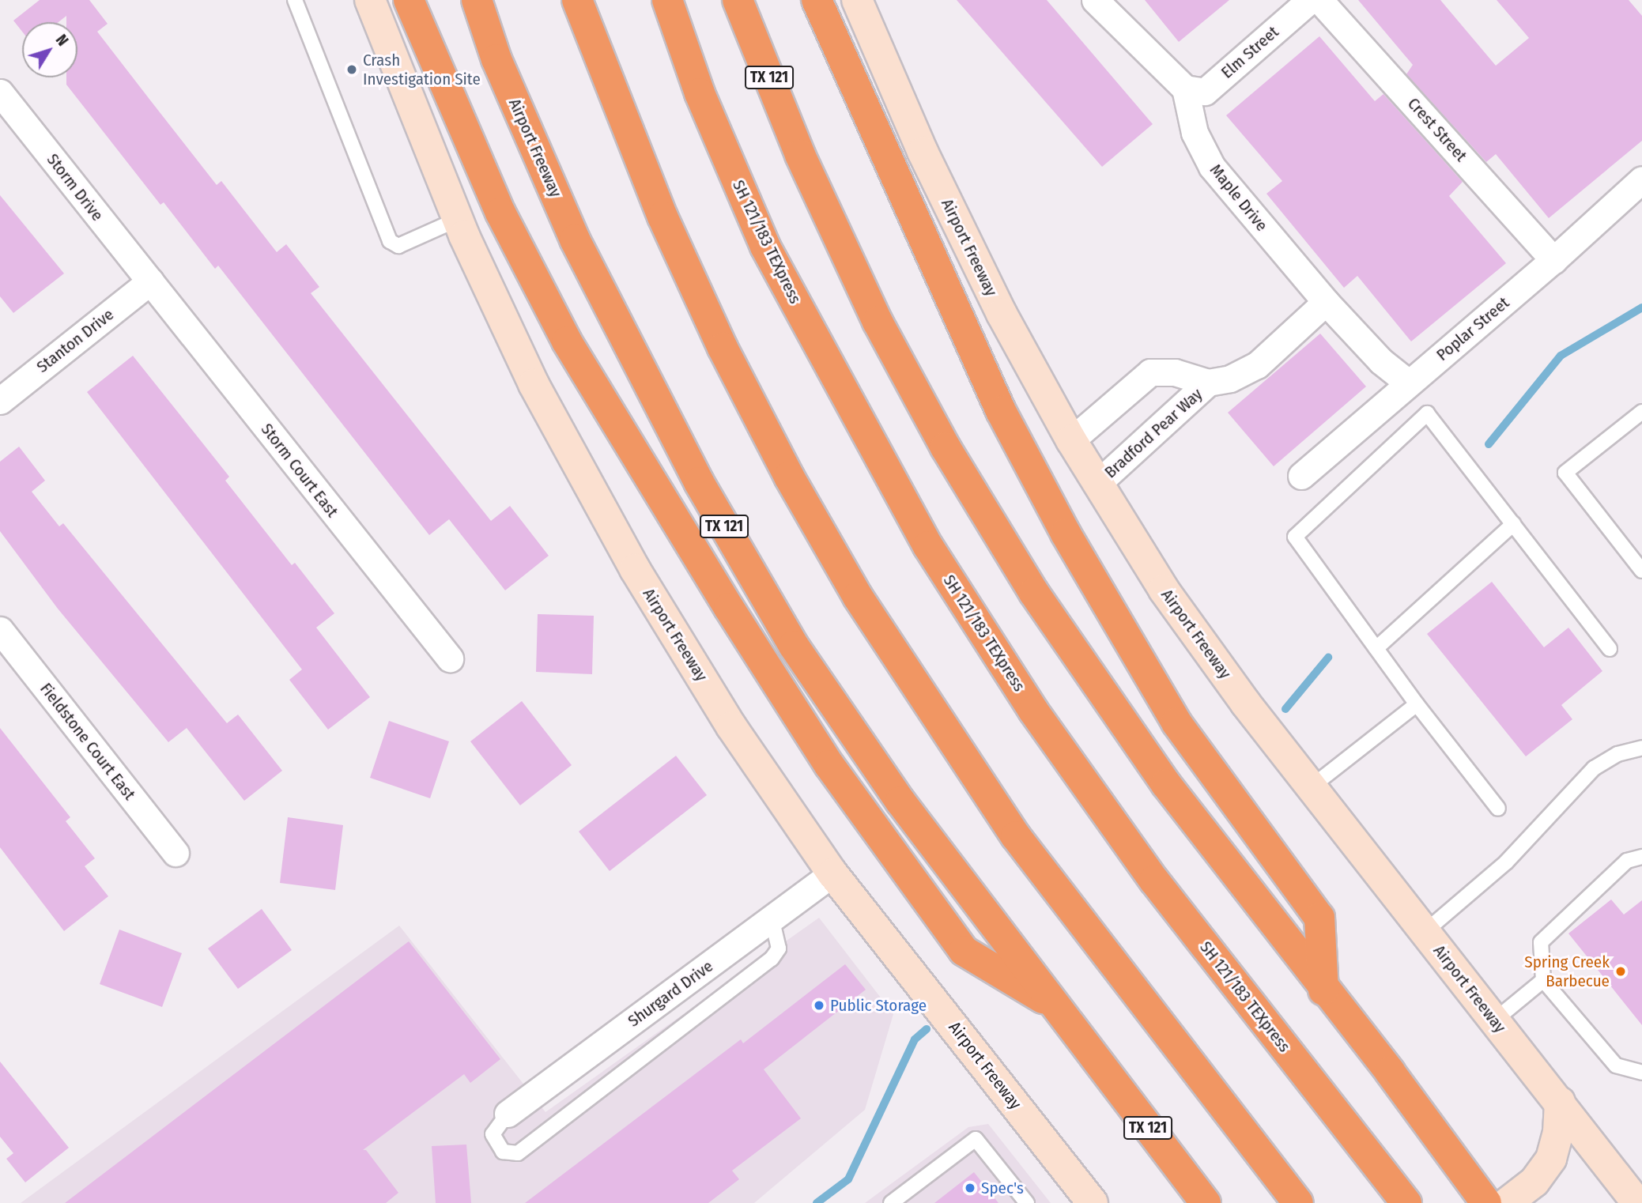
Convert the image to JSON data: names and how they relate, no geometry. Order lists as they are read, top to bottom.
{
  "streets": {
    "highway": ["TX 121", "Airport Freeway", "SH 121/183 TEXpress"],
    "street": [
      "Elm Street",
      "Crest Street",
      "Storm Drive",
      "Maple Drive",
      "Poplar Street",
      "Stanton Drive",
      "Bradford Pear Way",
      "Storm Court East",
      "Fieldstone Court East",
      "Shurgard Drive"
    ]
  },
  "crossings": [
    ["Elm Street", "Maple Drive"],
    ["Crest Street", "Poplar Street"],
    ["Airport Freeway", "Bradford Pear Way"],
    ["Airport Freeway", "Shurgard Drive"],
    ["Storm Drive", "Stanton Drive"],
    ["Storm Drive", "Storm Court East"],
    ["Maple Drive", "Poplar Street"],
    ["Maple Drive", "Bradford Pear Way"],
    ["Stanton Drive", "Storm Court East"]
  ],
  "places": [
    "Crash Investigation Site",
    "Spring Creek Barbecue",
    "Public Storage",
    "Spec's"
  ],
  "north": "top right"
}
